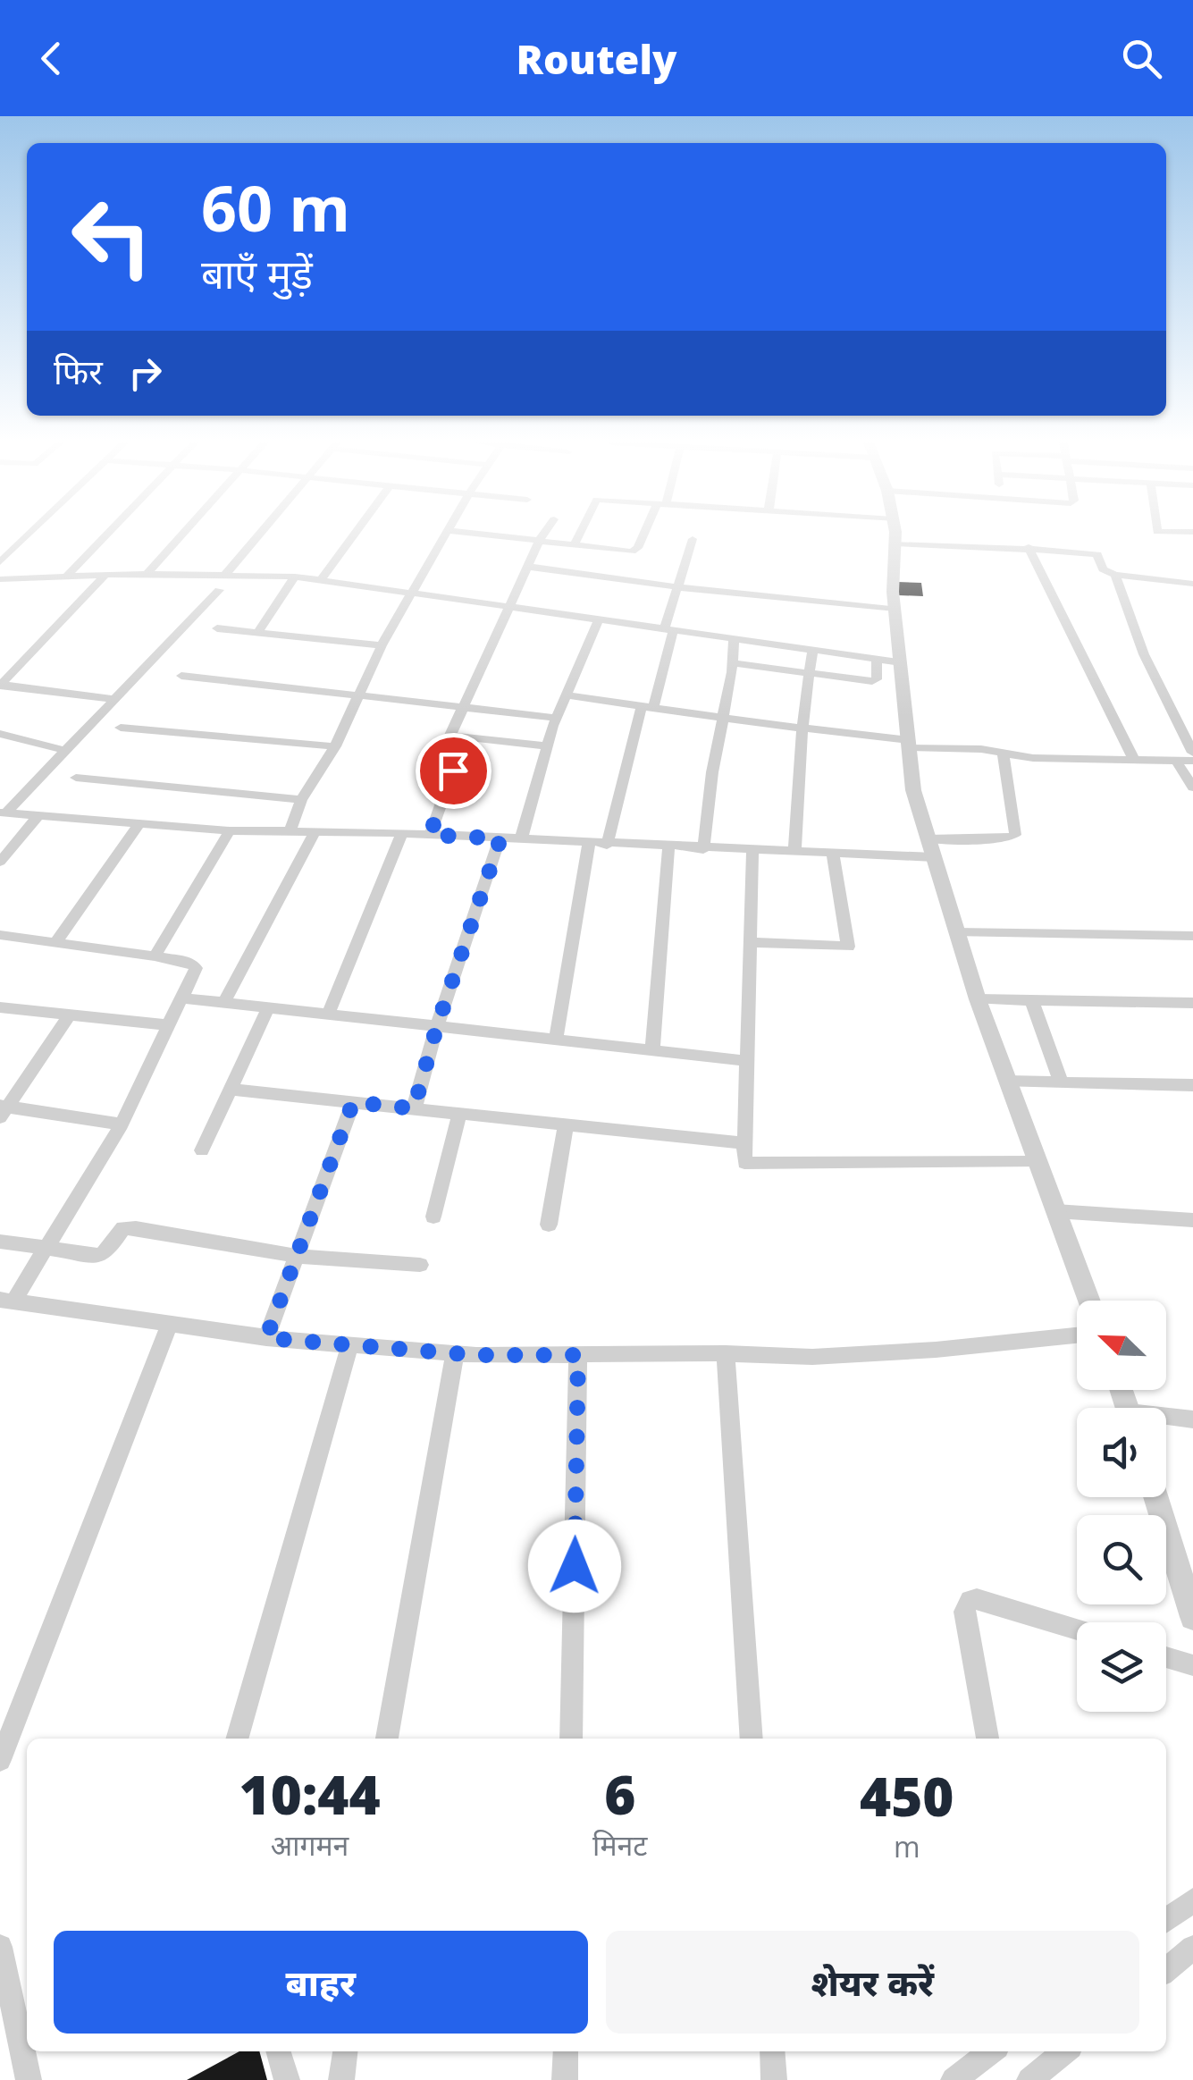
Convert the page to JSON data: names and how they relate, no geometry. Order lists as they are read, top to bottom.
{
  "north": "top left",
  "page": {
    "header": "Routely",
    "turn": ["60 m", "बाएँ मुड़ें"],
    "then": "फिर",
    "eta": [
      "10:44",
      "आगमन",
      "6",
      "मिनट",
      "450",
      "m"
    ],
    "buttons": ["बाहर", "शेयर करें"]
  }
}
